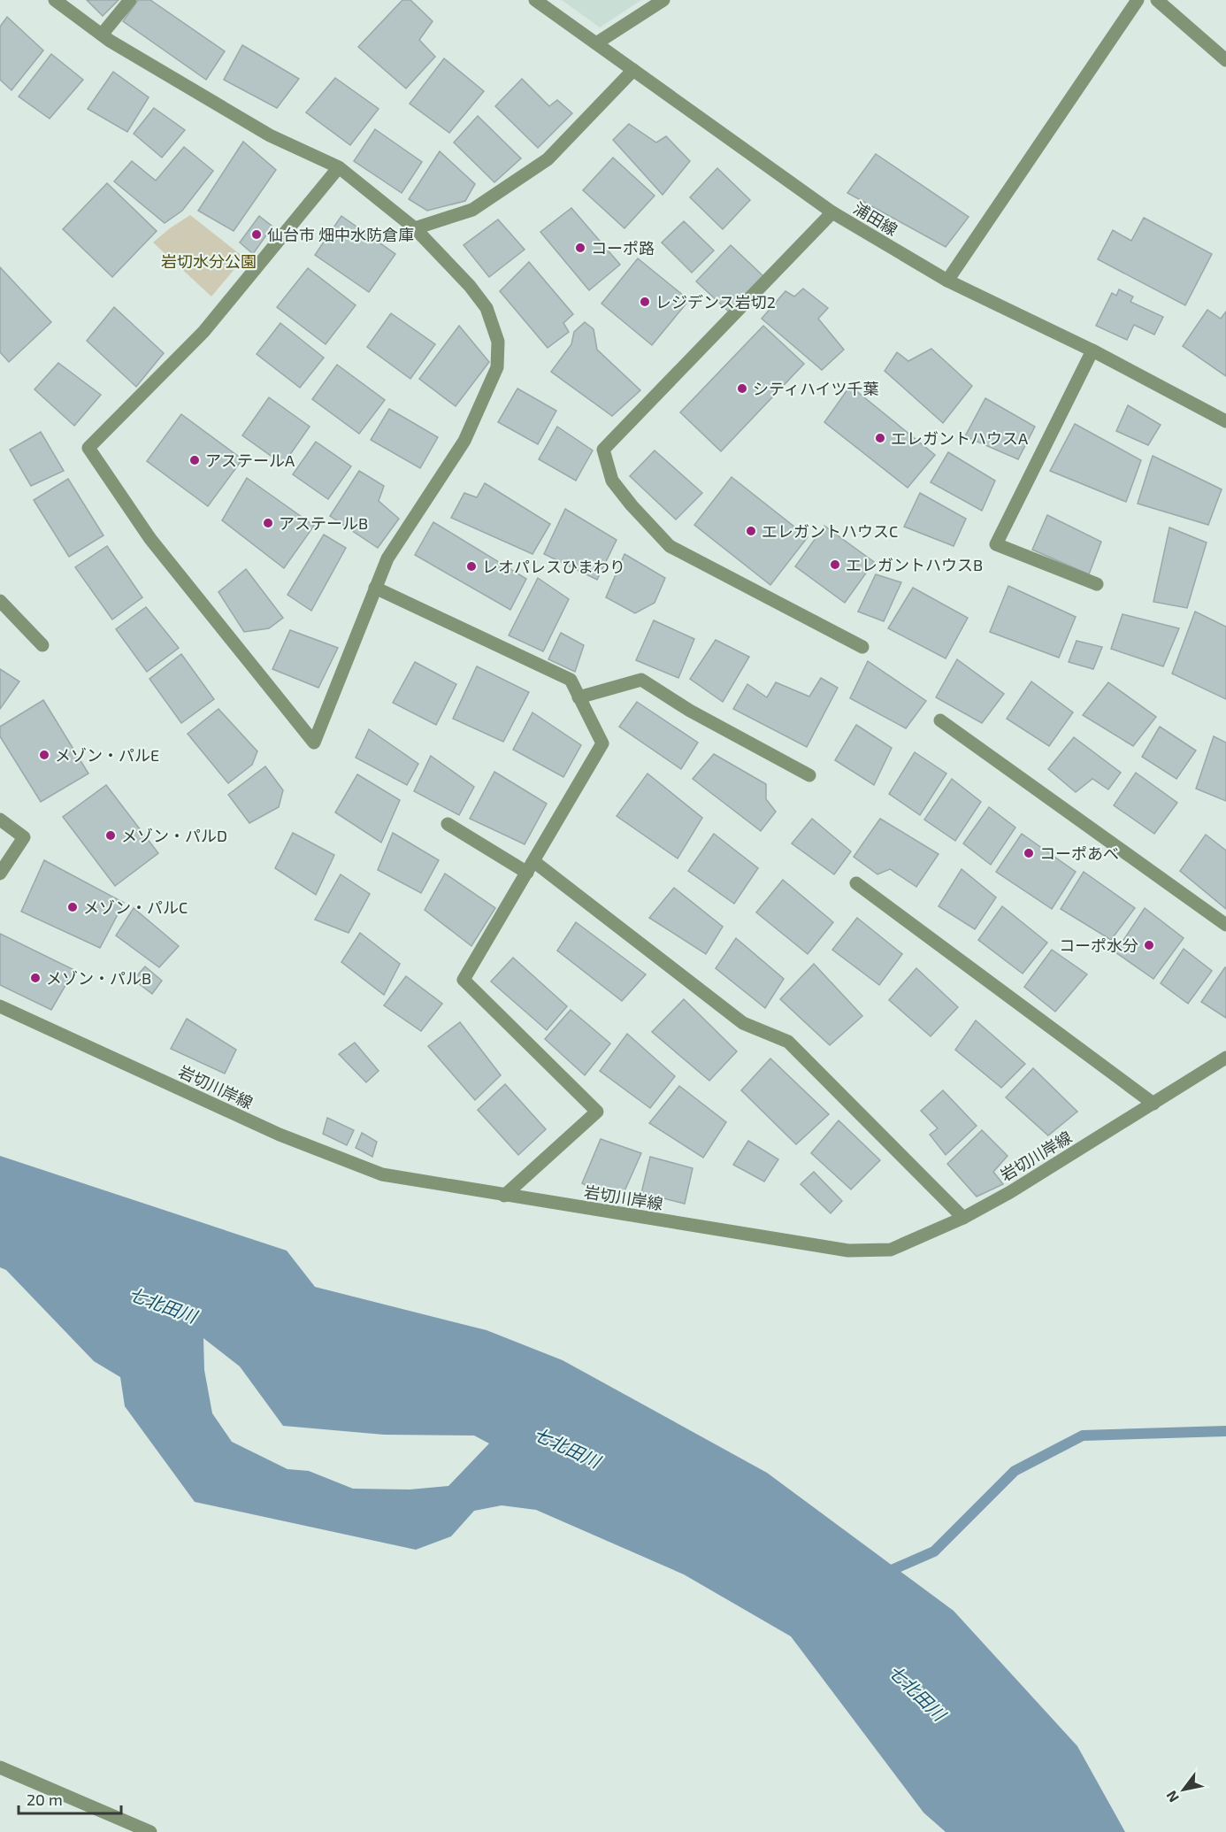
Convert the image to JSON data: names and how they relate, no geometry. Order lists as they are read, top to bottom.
{
  "streets": {
    "street": ["浦田線", "岩切川岸線"]
  },
  "water": ["七北田川"],
  "parks": ["岩切水分公園"],
  "places": [
    "仙台市 畑中水防倉庫",
    "コーポ路",
    "レジデンス岩切2",
    "シティハイツ千葉",
    "エレガントハウスA",
    "アステールA",
    "アステールB",
    "エレガントハウスC",
    "エレガントハウスB",
    "レオパレスひまわり",
    "メゾン・パルE",
    "メゾン・パルD",
    "コーポあべ",
    "メゾン・パルC",
    "コーポ水分",
    "メゾン・パルB"
  ],
  "scale_bar": "20 m",
  "north": "bottom left"
}
